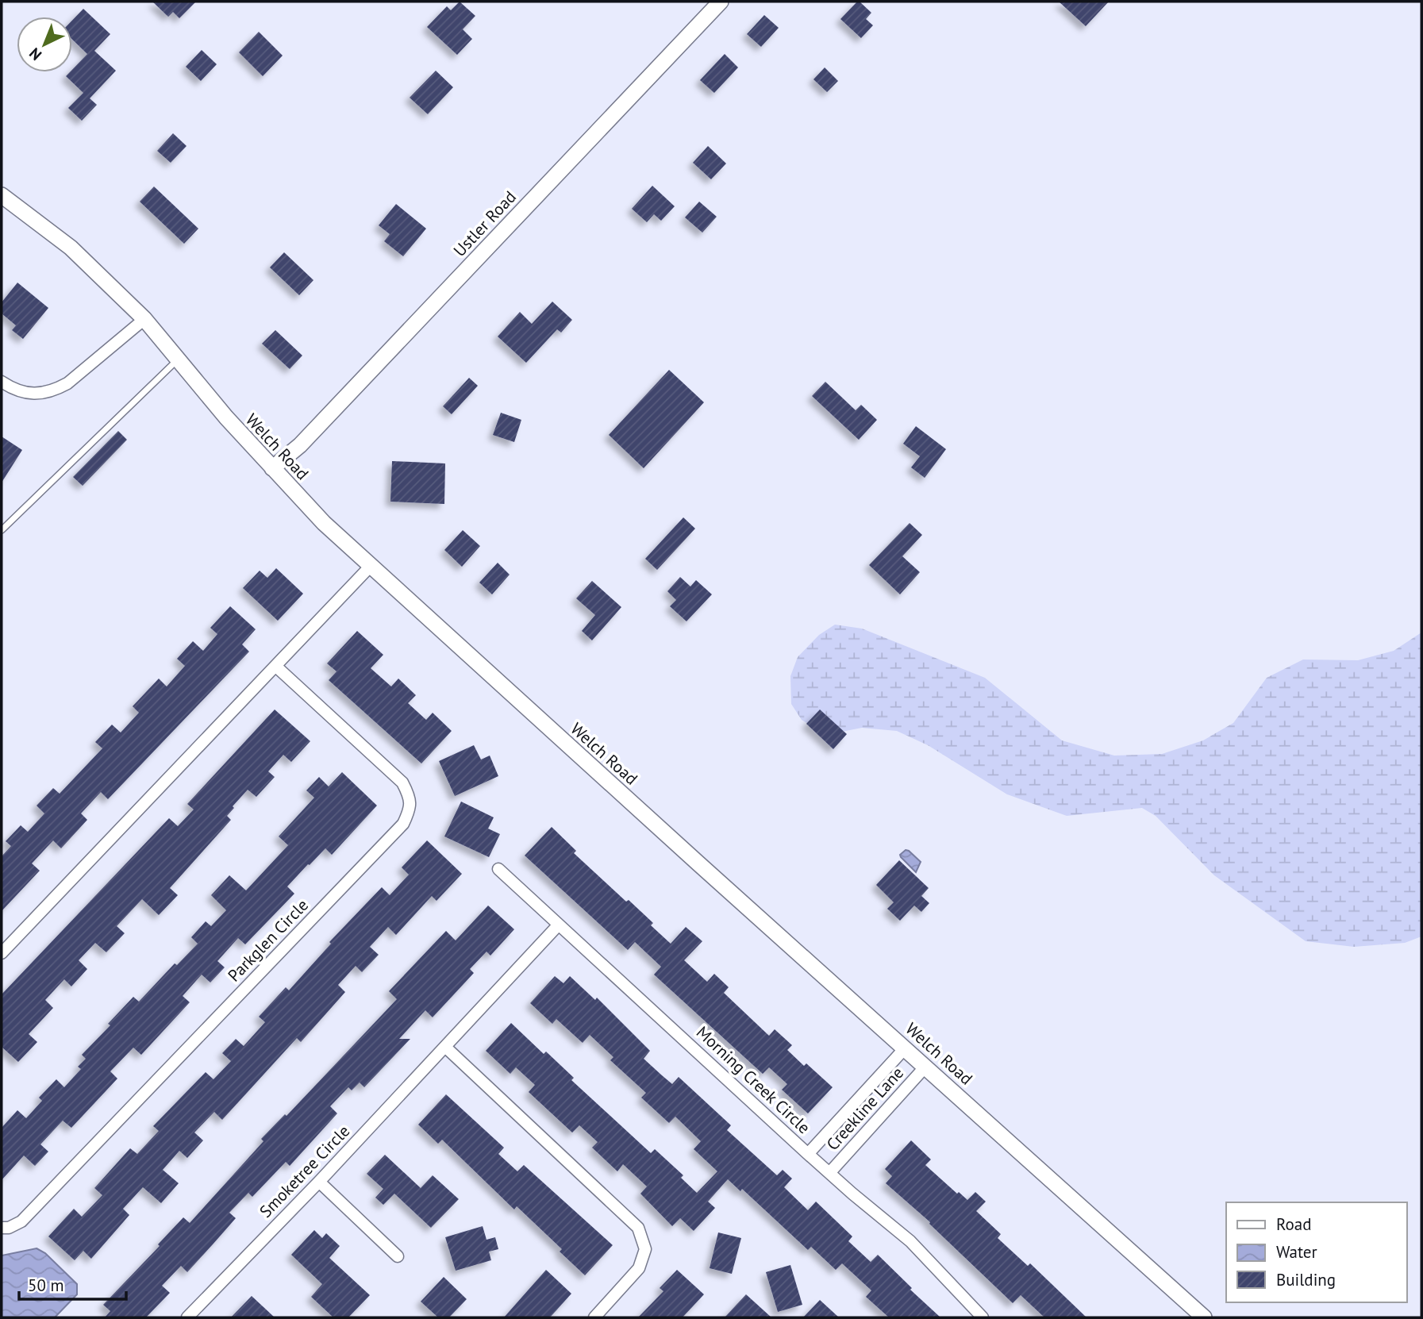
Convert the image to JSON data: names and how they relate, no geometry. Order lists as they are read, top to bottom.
{
  "streets": {
    "main road": ["Ustler Road", "Welch Road"],
    "street": [
      "Parkglen Circle",
      "Morning Creek Circle",
      "Creekline Lane",
      "Smoketree Circle"
    ]
  },
  "crossings": [
    ["Ustler Road", "Welch Road"],
    ["Welch Road", "Creekline Lane"],
    ["Morning Creek Circle", "Creekline Lane"],
    ["Morning Creek Circle", "Smoketree Circle"]
  ],
  "legend": ["Road", "Water", "Building"],
  "scale_bar": "50 m",
  "north": "bottom left"
}
